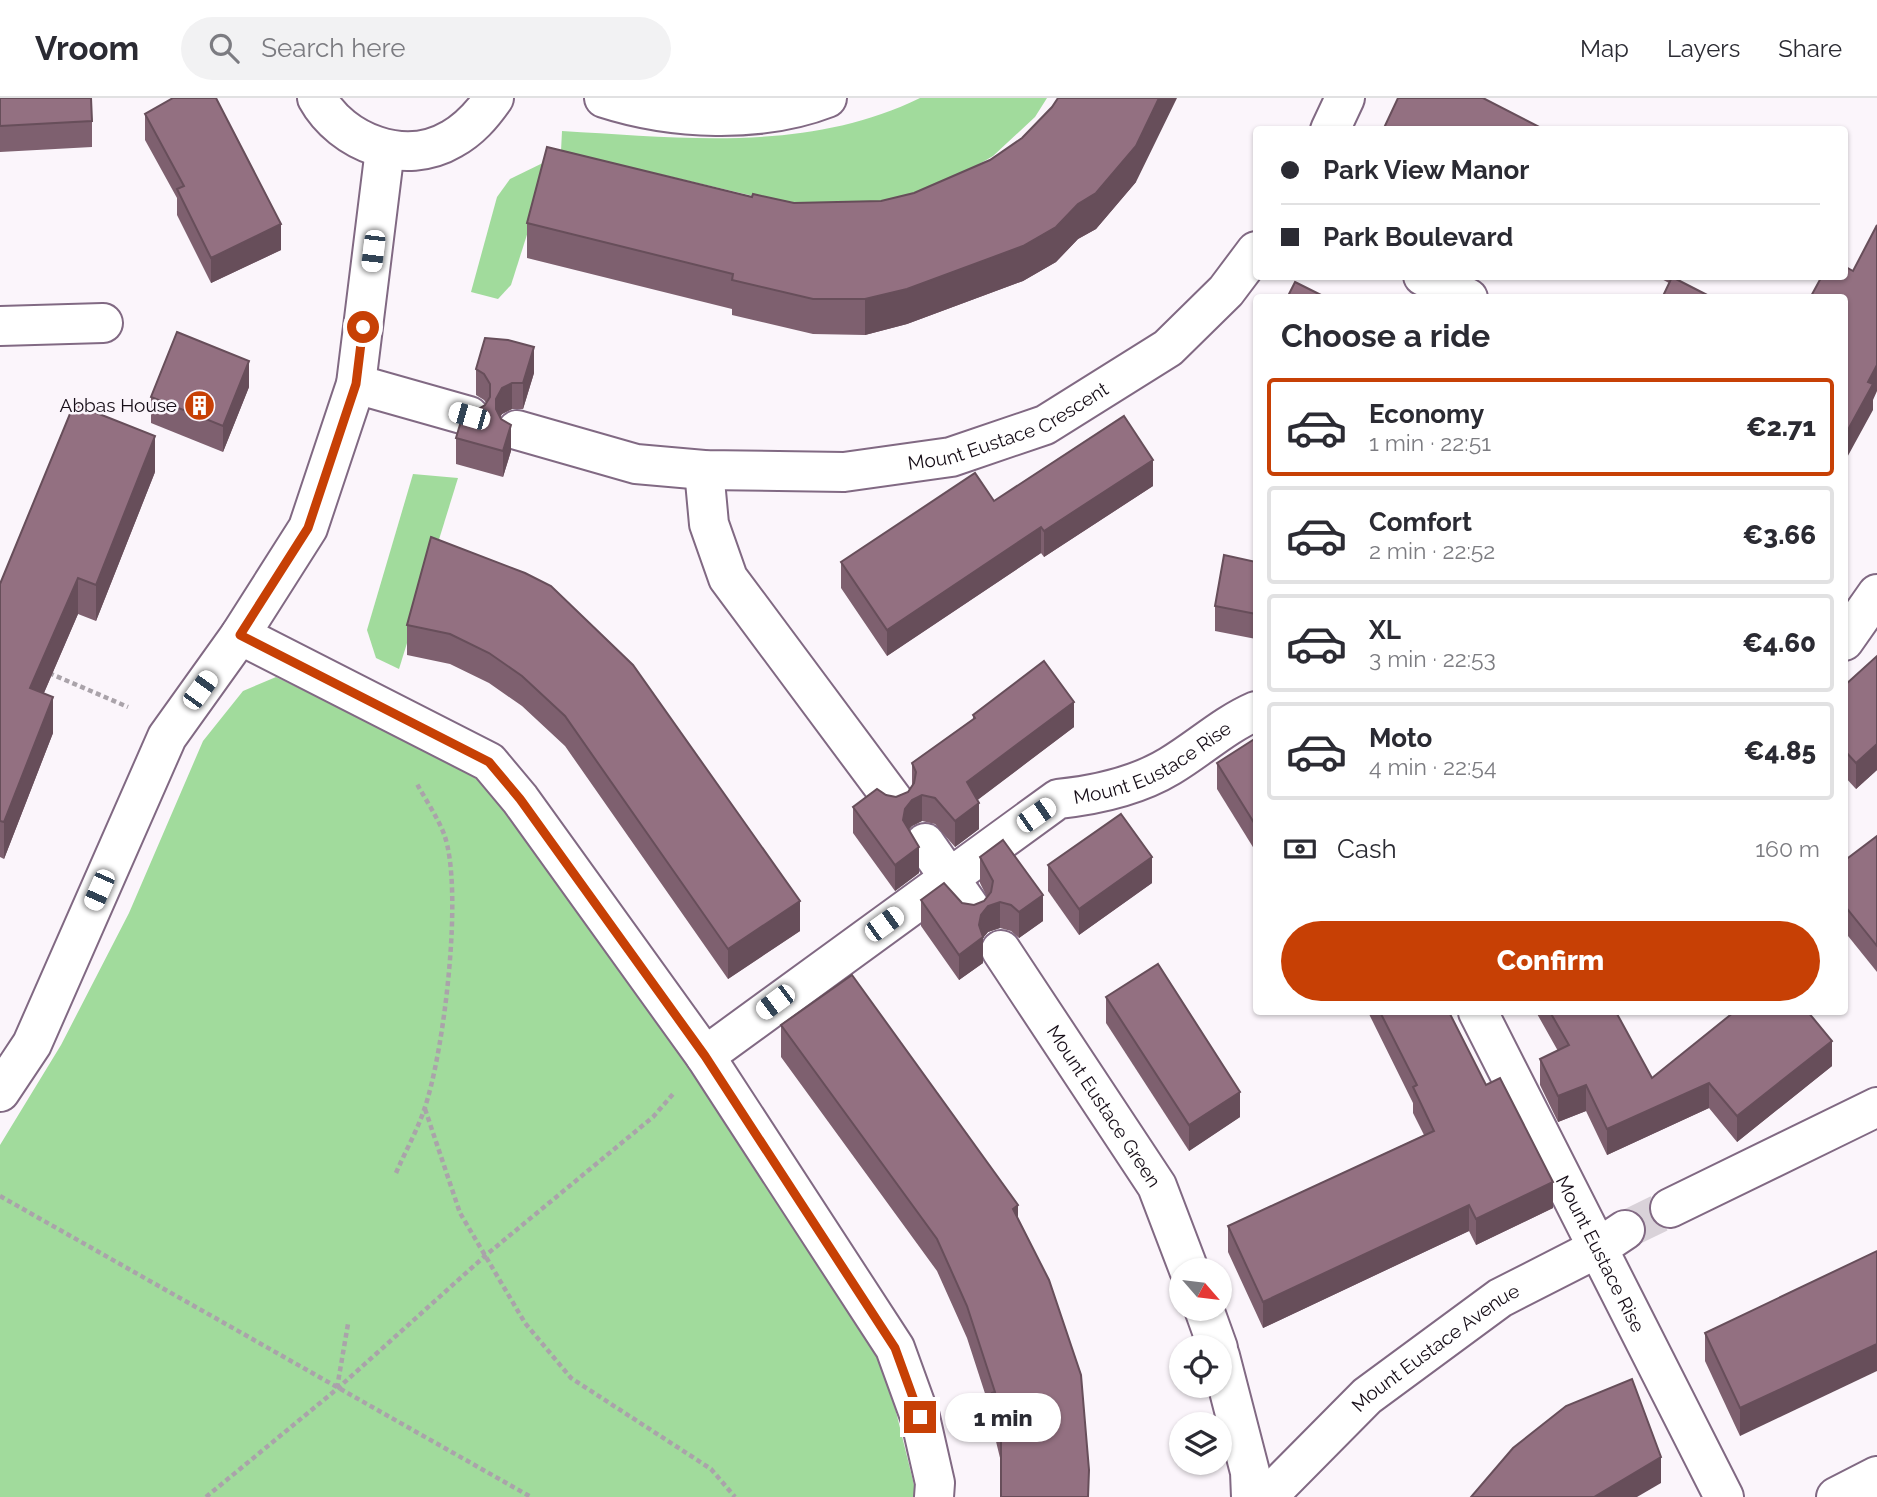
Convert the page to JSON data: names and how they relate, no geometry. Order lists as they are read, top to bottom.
{
  "streets": {
    "street": [
      "Mount Eustace Crescent",
      "Mount Eustace Rise",
      "Mount Eustace Green",
      "Mount Eustace Avenue"
    ]
  },
  "crossings": [
    ["Mount Eustace Rise", "Mount Eustace Avenue"]
  ],
  "places": {
    "building": ["Abbas House"]
  },
  "north": "bottom right",
  "page": {
    "header": "Vroom",
    "search": "Search here",
    "nav": ["Map", "Layers", "Share"],
    "banner": ["Park View Manor", "Park Boulevard"],
    "heading": "Choose a ride",
    "list": [
      {
        "name": "Economy",
        "note": "1 min · 22:51",
        "value": "€2.71"
      },
      {
        "name": "Comfort",
        "note": "2 min · 22:52",
        "value": "€3.66"
      },
      {
        "name": "XL",
        "note": "3 min · 22:53",
        "value": "€4.60"
      },
      {
        "name": "Moto",
        "note": "4 min · 22:54",
        "value": "€4.85"
      }
    ],
    "pay": ["Cash", "160 m"],
    "buttons": "Confirm",
    "bubble": "1 min"
  }
}
